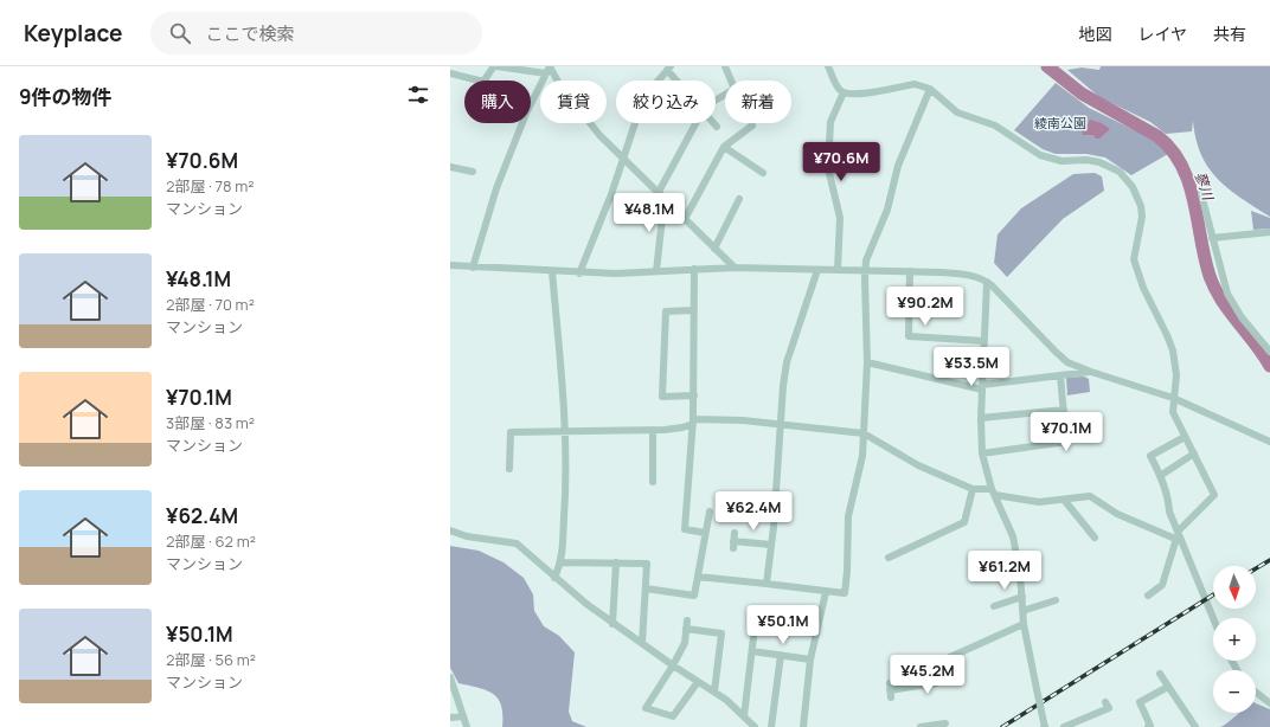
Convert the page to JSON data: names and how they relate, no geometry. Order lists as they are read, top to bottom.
{
  "water": ["蓼川"],
  "parks": ["綾南公園"],
  "north": "bottom",
  "page": {
    "header": "Keyplace",
    "search": "ここで検索",
    "nav": ["地図", "レイヤ", "共有"],
    "heading": "9件の物件",
    "chip": [
      "購入",
      "賃貸",
      "絞り込み",
      "新着"
    ],
    "list": [
      {
        "name": "¥70.6M",
        "note": "2部屋 · 78 m² · マンション"
      },
      {
        "name": "¥48.1M",
        "note": "2部屋 · 70 m² · マンション"
      },
      {
        "name": "¥70.1M",
        "note": "3部屋 · 83 m² · マンション"
      },
      {
        "name": "¥62.4M",
        "note": "2部屋 · 62 m² · マンション"
      },
      {
        "name": "¥50.1M",
        "note": "2部屋 · 56 m² · マンション"
      }
    ],
    "price": [
      "¥70.6M",
      "¥48.1M",
      "¥90.2M",
      "¥53.5M",
      "¥70.1M",
      "¥62.4M",
      "¥61.2M",
      "¥50.1M",
      "¥45.2M"
    ],
    "map_buttons": ["+", "−"]
  }
}
